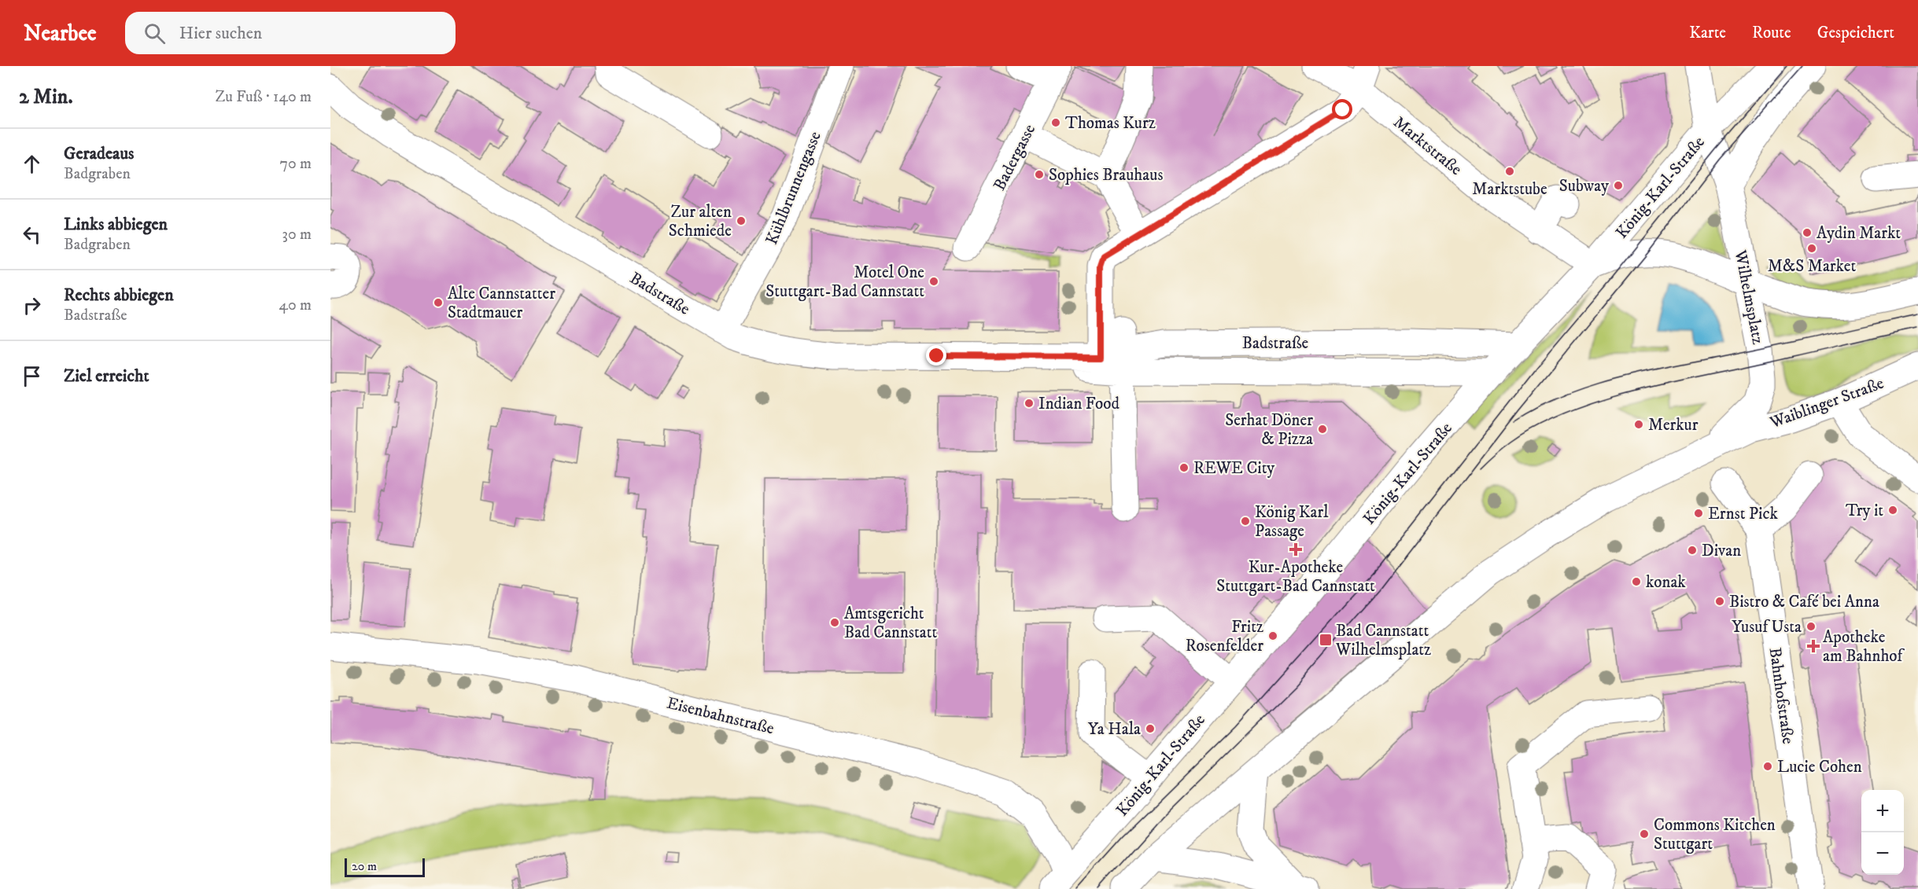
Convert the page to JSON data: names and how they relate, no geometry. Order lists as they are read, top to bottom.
{
  "streets": {
    "street": [
      "Marktstraße",
      "Badergasse",
      "König-Karl-Straße",
      "Kühlbrunnengasse",
      "Badstraße",
      "Wilhelmsplatz",
      "Waiblinger Straße",
      "Bahnhofstraße",
      "Eisenbahnstraße"
    ]
  },
  "crossings": [
    ["Marktstraße", "König-Karl-Straße"],
    ["König-Karl-Straße", "Badstraße"],
    ["König-Karl-Straße", "Wilhelmsplatz"],
    ["König-Karl-Straße", "Eisenbahnstraße"],
    ["Kühlbrunnengasse", "Badstraße"],
    ["Wilhelmsplatz", "Waiblinger Straße"]
  ],
  "places": {
    "other": [
      "Thomas Kurz",
      "Marktstube",
      "Sophies Brauhaus",
      "Subway",
      "Zur alten Schmiede",
      "Aydin Markt",
      "M&S Market",
      "Motel One Stuttgart-Bad Cannstatt",
      "Alte Cannstatter Stadtmauer",
      "Indian Food",
      "Merkur",
      "Serhat Döner & Pizza",
      "REWE City",
      "Try it",
      "Ernst Pick",
      "König Karl Passage",
      "Divan",
      "konak",
      "Bistro & Café bei Anna",
      "Amtsgericht Bad Cannstatt",
      "Yusuf Usta",
      "Fritz Rosenfelder",
      "Ya Hala",
      "Lucie Cohen",
      "Commons Kitchen Stuttgart"
    ],
    "health": ["Kur-Apotheke Stuttgart-Bad Cannstatt", "Apotheke am Bahnhof"],
    "transit": ["Bad Cannstatt Wilhelmsplatz"]
  },
  "scale_bar": "20 m",
  "page": {
    "header": "Nearbee",
    "search": "Hier suchen",
    "nav": ["Karte", "Route", "Gespeichert"],
    "heading": ["2 Min.", "Zu Fuß · 140 m"],
    "list": [
      ["Geradeaus", "Badgraben", "70 m"],
      ["Links abbiegen", "Badgraben", "30 m"],
      ["Rechts abbiegen", "Badstraße", "40 m"],
      "Ziel erreicht"
    ],
    "map_buttons": ["+", "−"],
    "scale": "20 m"
  }
}
